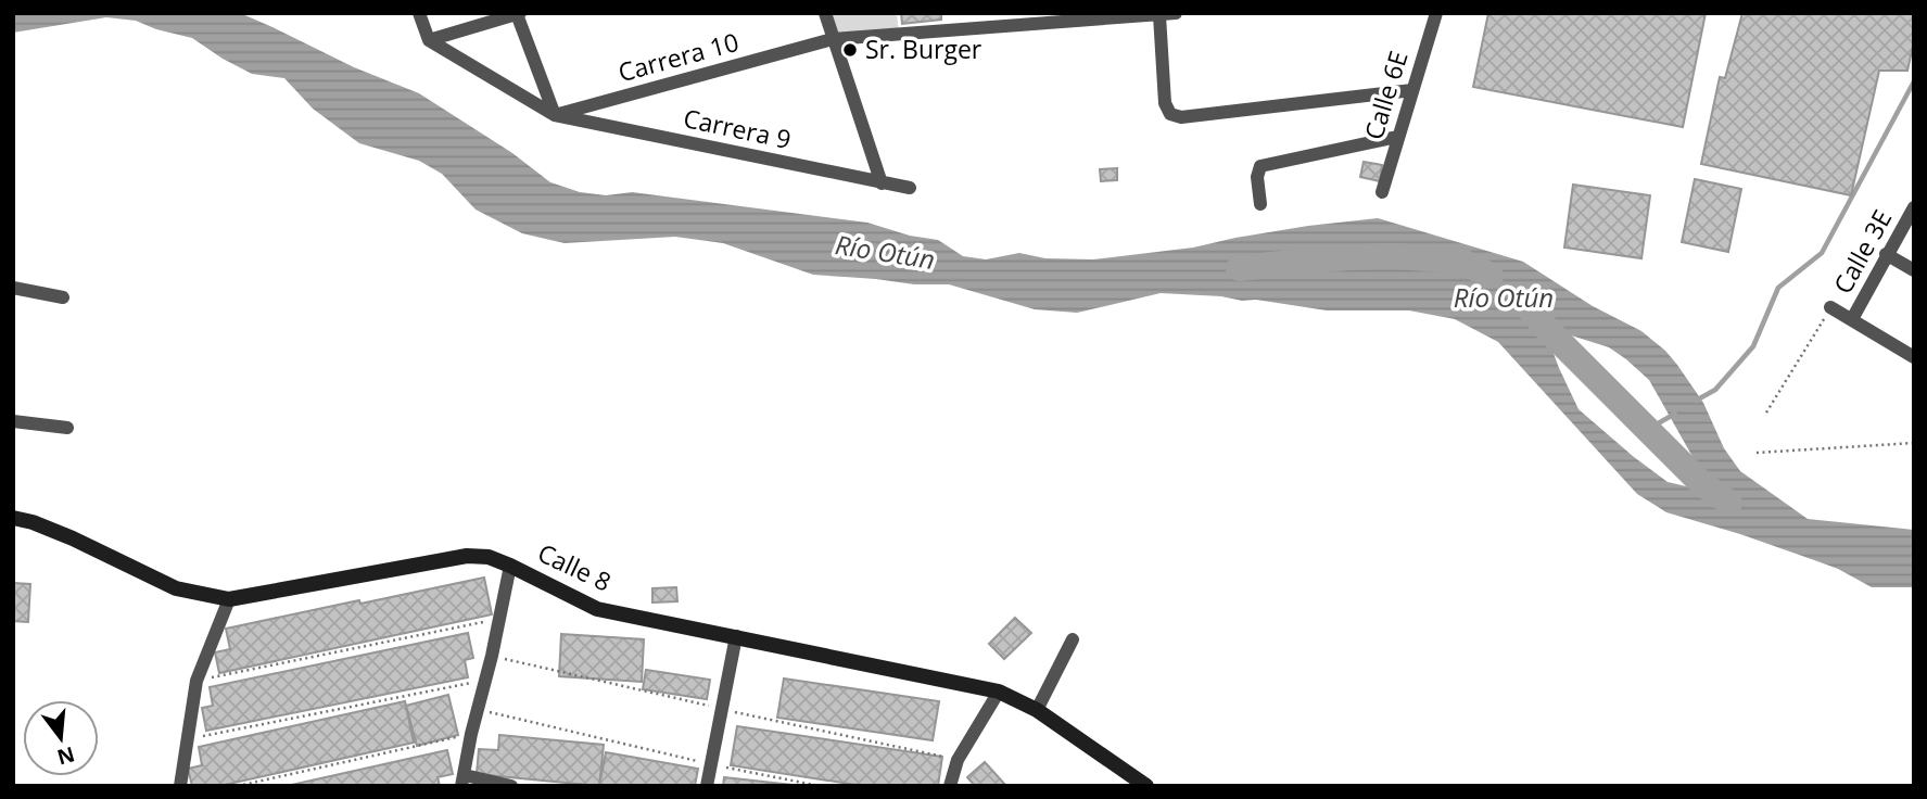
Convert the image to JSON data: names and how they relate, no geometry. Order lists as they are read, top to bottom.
{
  "streets": {
    "street": [
      "Carrera 10",
      "Calle 6E",
      "Carrera 9",
      "Calle 3E",
      "Calle 8"
    ]
  },
  "crossings": [
    ["Carrera 10", "Carrera 9"]
  ],
  "water": ["Río Otún"],
  "places": ["Sr. Burger"],
  "north": "bottom"
}
